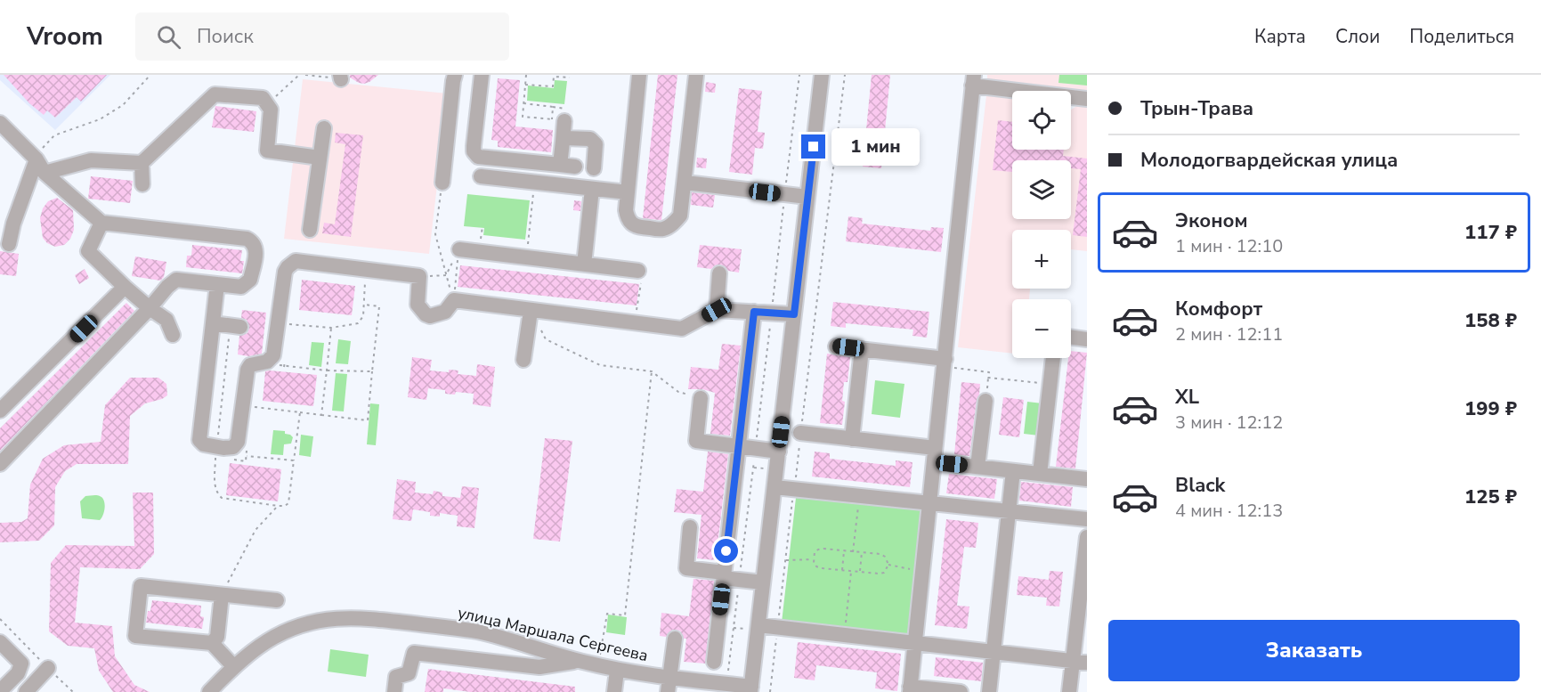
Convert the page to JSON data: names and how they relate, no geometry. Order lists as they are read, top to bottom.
{
  "streets": {
    "street": ["улица Маршала Сергеева"]
  },
  "page": {
    "header": "Vroom",
    "search": "Поиск",
    "nav": ["Карта", "Слои", "Поделиться"],
    "banner": ["Трын-Трава", "Молодогвардейская улица"],
    "map_buttons": ["+", "−"],
    "bubble": "1 мин",
    "list": [
      {
        "name": "Эконом",
        "note": "1 мин · 12:10",
        "value": "117 ₽"
      },
      {
        "name": "Комфорт",
        "note": "2 мин · 12:11",
        "value": "158 ₽"
      },
      {
        "name": "XL",
        "note": "3 мин · 12:12",
        "value": "199 ₽"
      },
      {
        "name": "Black",
        "note": "4 мин · 12:13",
        "value": "125 ₽"
      }
    ],
    "buttons": "Заказать"
  }
}
